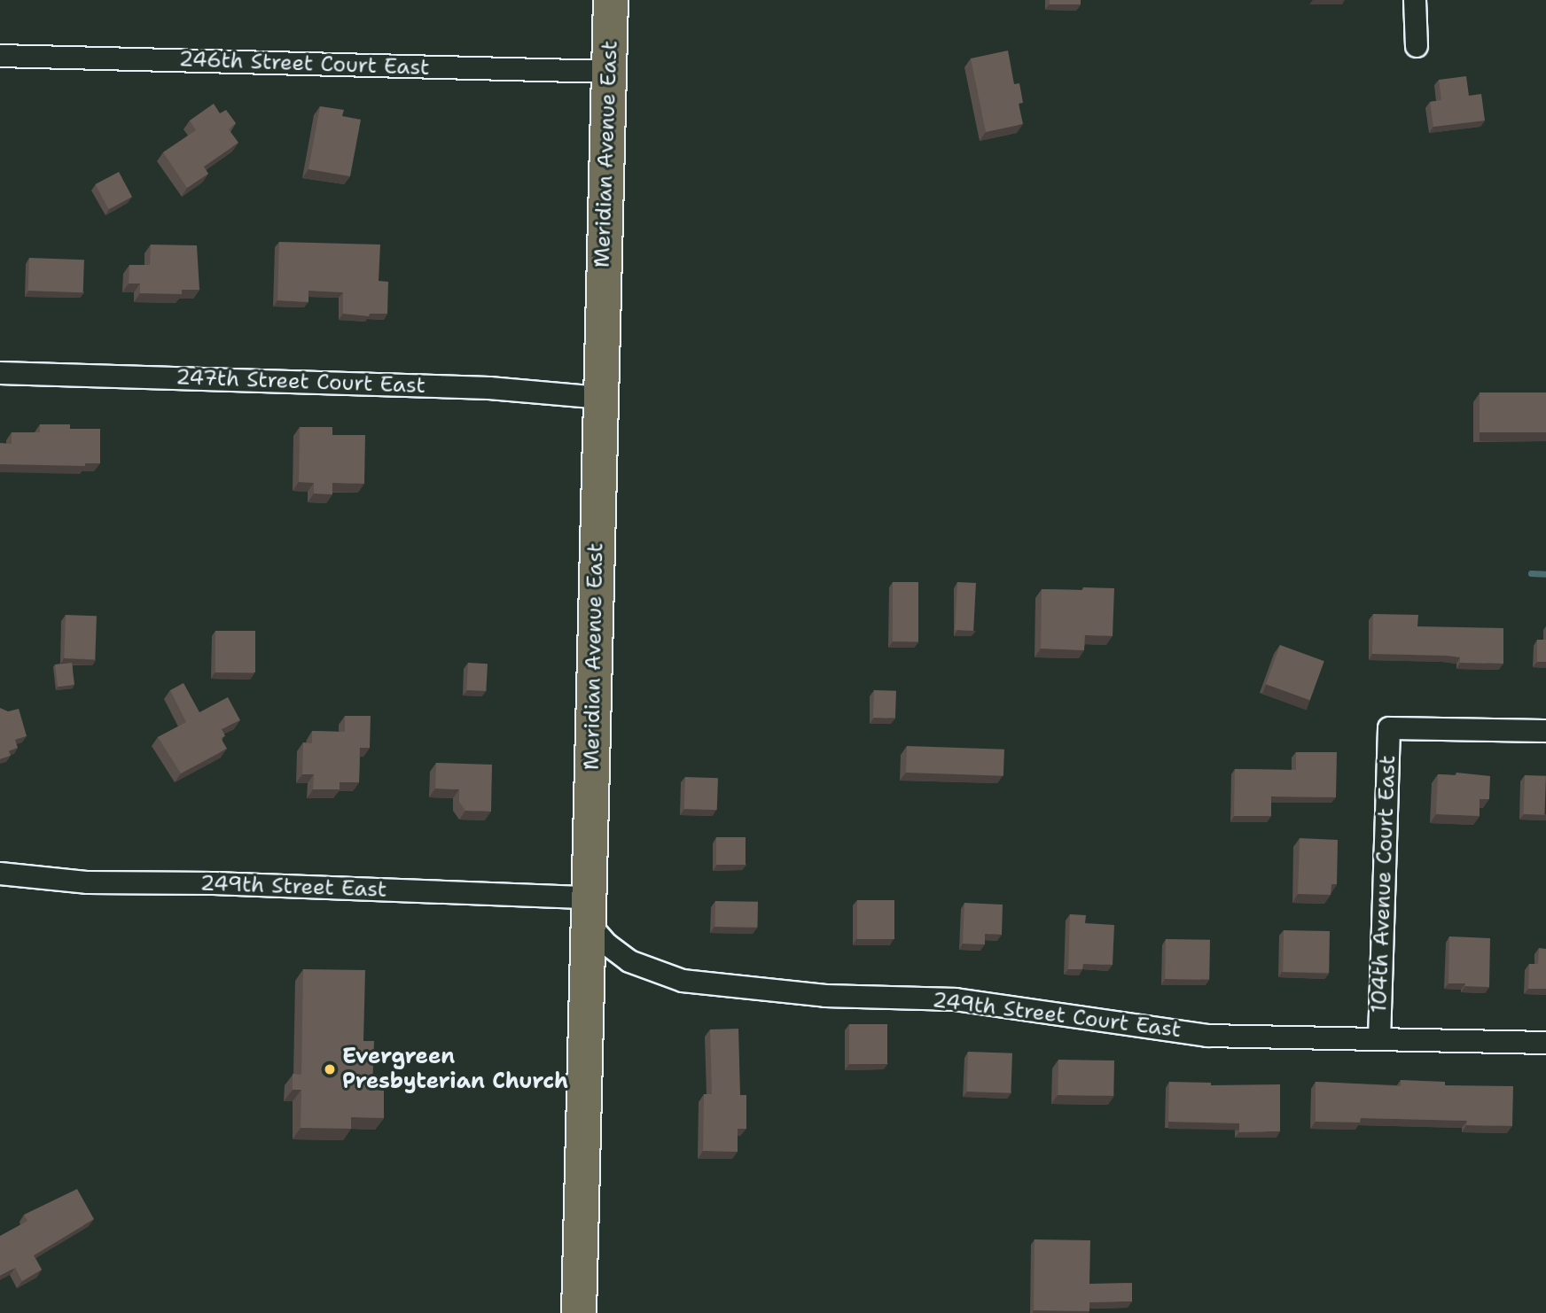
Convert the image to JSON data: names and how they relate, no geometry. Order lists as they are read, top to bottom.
{
  "streets": {
    "main road": ["Meridian Avenue East"],
    "street": [
      "246th Street Court East",
      "247th Street Court East",
      "104th Avenue Court East",
      "249th Street East",
      "249th Street Court East"
    ]
  },
  "crossings": [
    ["246th Street Court East", "Meridian Avenue East"],
    ["Meridian Avenue East", "247th Street Court East"],
    ["Meridian Avenue East", "249th Street East"],
    ["Meridian Avenue East", "249th Street Court East"],
    ["104th Avenue Court East", "249th Street Court East"],
    ["249th Street East", "249th Street Court East"]
  ],
  "places": ["Evergreen Presbyterian Church"]
}
